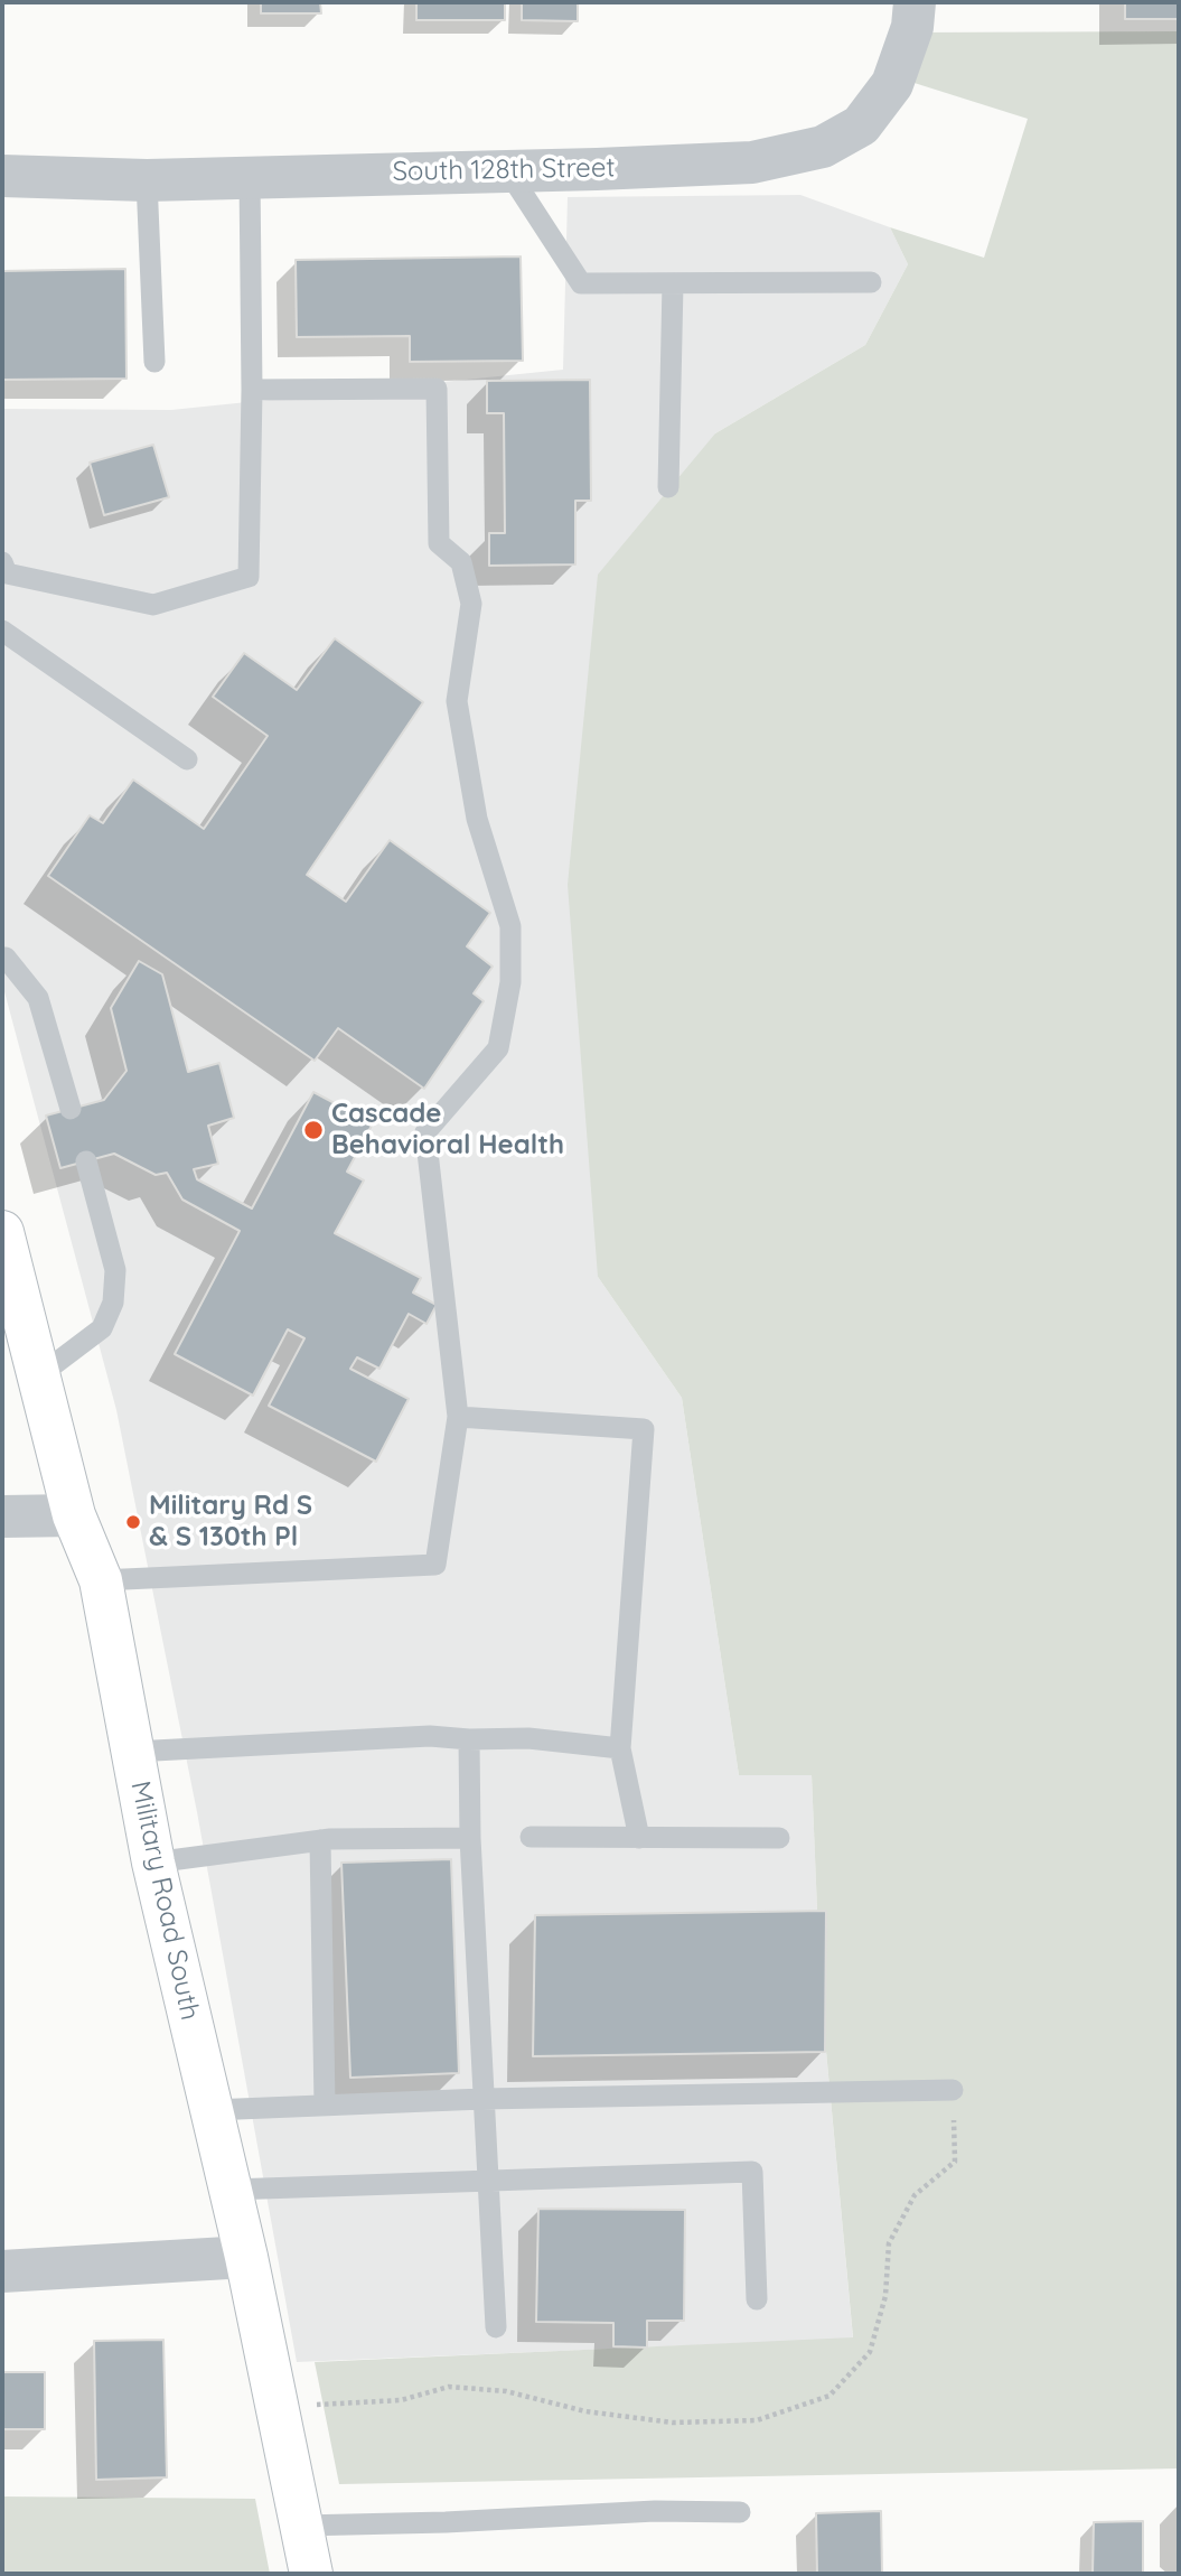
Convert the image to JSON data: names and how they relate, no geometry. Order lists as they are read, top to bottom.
{
  "streets": {
    "street": ["South 128th Street", "Military Road South"]
  },
  "places": ["Cascade Behavioral Health", "Military Rd S & S 130th Pl"]
}
